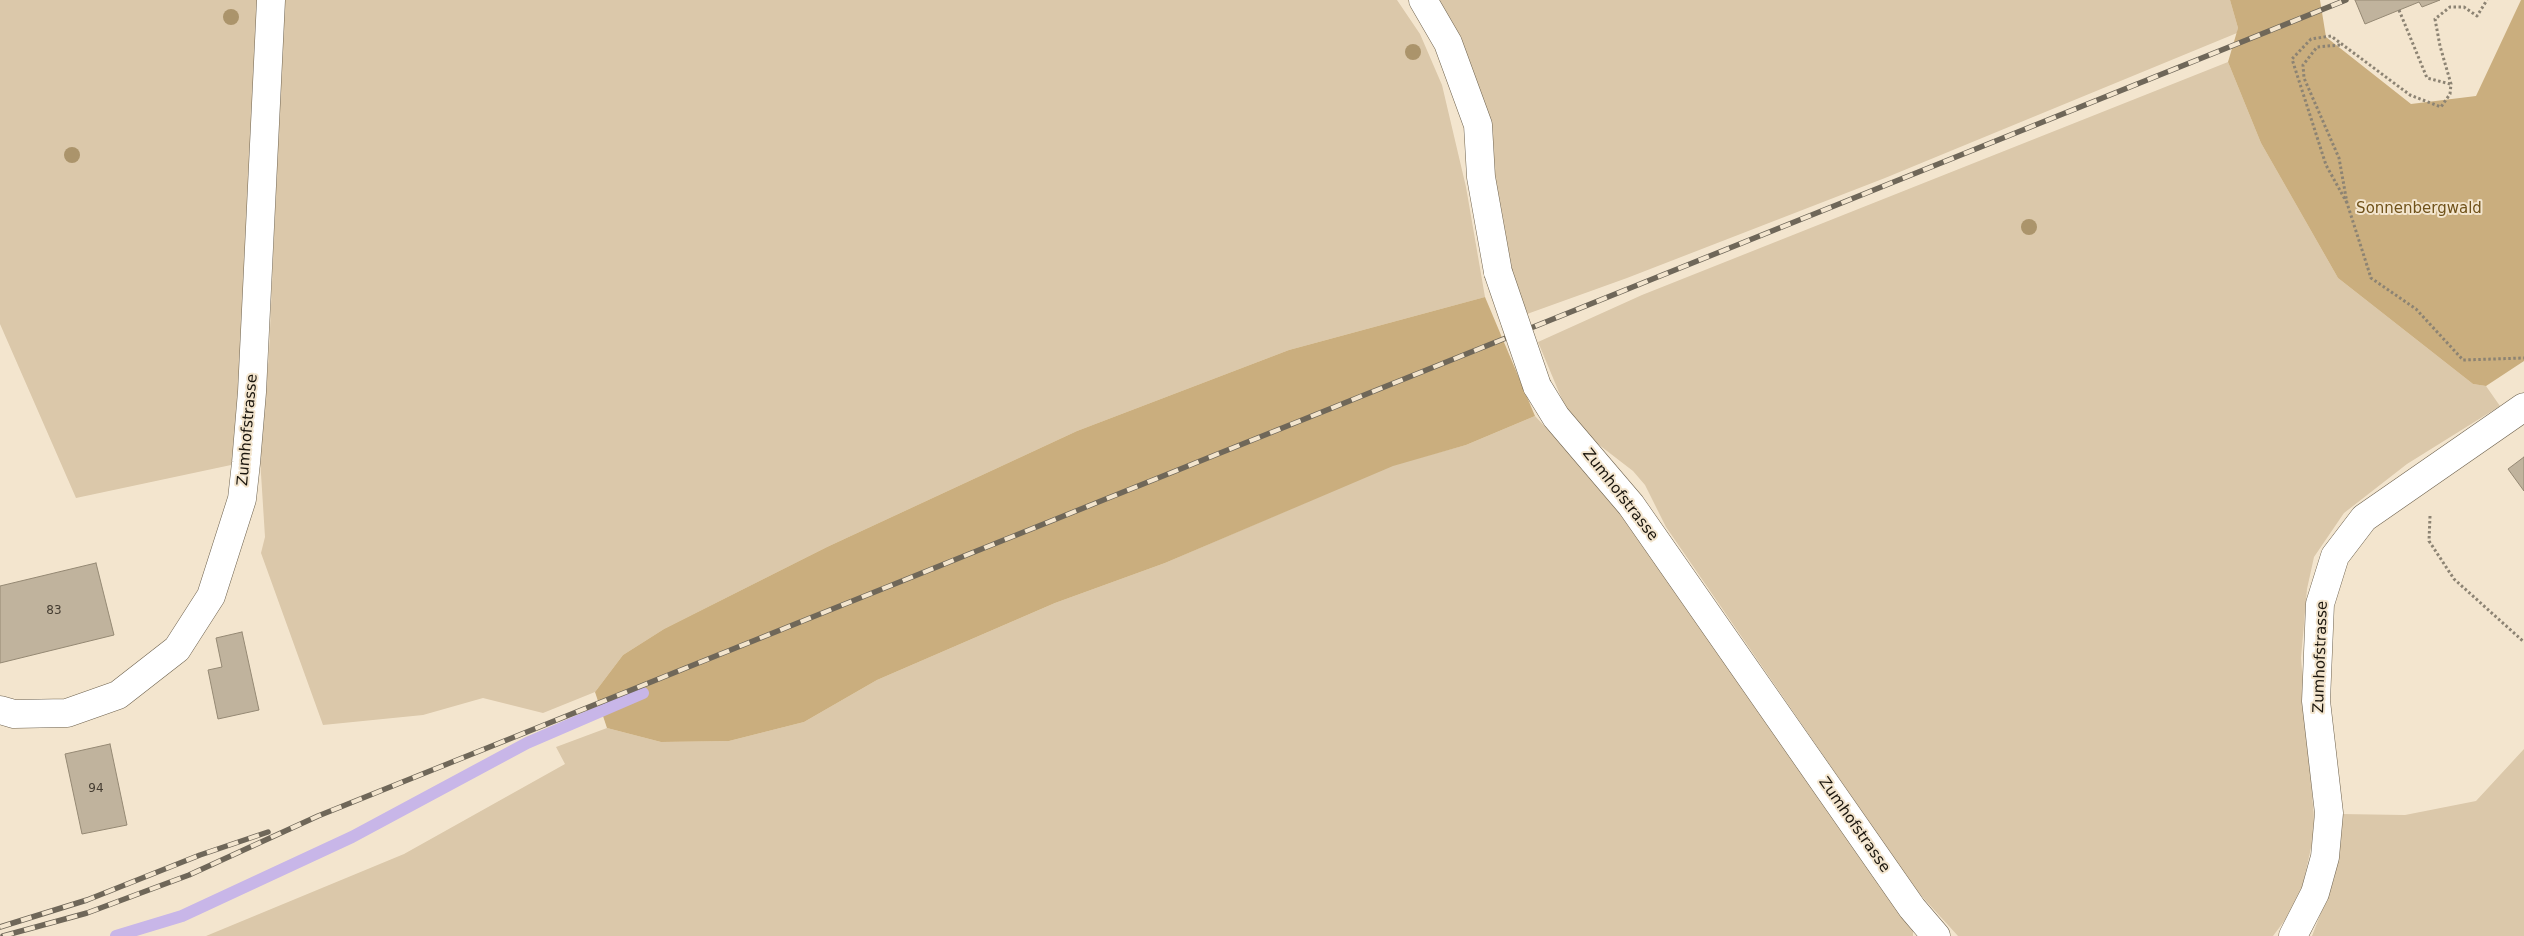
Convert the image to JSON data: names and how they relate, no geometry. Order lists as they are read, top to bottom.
{
  "streets": {
    "street": ["Zumhofstrasse"]
  },
  "parks": ["Sonnenbergwald"],
  "house_numbers": ["83", "94"]
}
